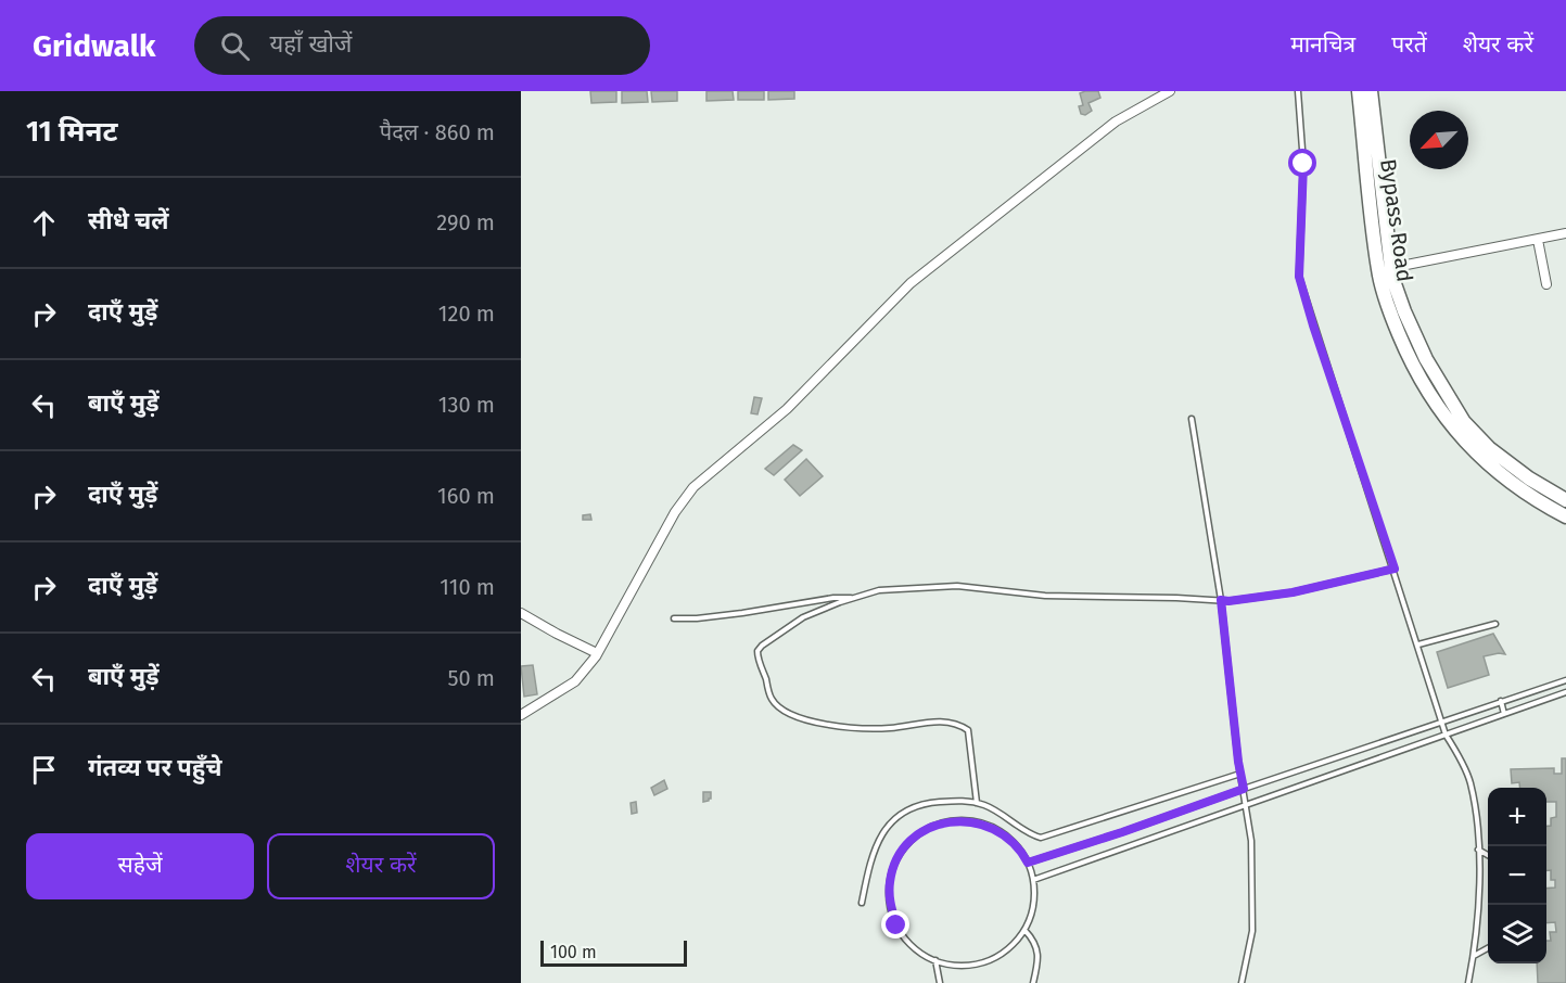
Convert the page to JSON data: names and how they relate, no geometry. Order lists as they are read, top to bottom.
{
  "streets": {
    "main road": ["Bypass Road"]
  },
  "scale_bar": "100 m",
  "north": "bottom left",
  "page": {
    "header": "Gridwalk",
    "search": "यहाँ खोजें",
    "nav": ["मानचित्र", "परतें", "शेयर करें"],
    "heading": ["11 मिनट", "पैदल · 860 m"],
    "list": [
      ["सीधे चलें", "290 m"],
      ["दाएँ मुड़ें", "120 m"],
      ["बाएँ मुड़ें", "130 m"],
      ["दाएँ मुड़ें", "160 m"],
      ["दाएँ मुड़ें", "110 m"],
      ["बाएँ मुड़ें", "50 m"],
      "गंतव्य पर पहुँचे"
    ],
    "map_buttons": ["+", "−"],
    "buttons": ["सहेजें", "शेयर करें"],
    "scale": "100 m"
  }
}
